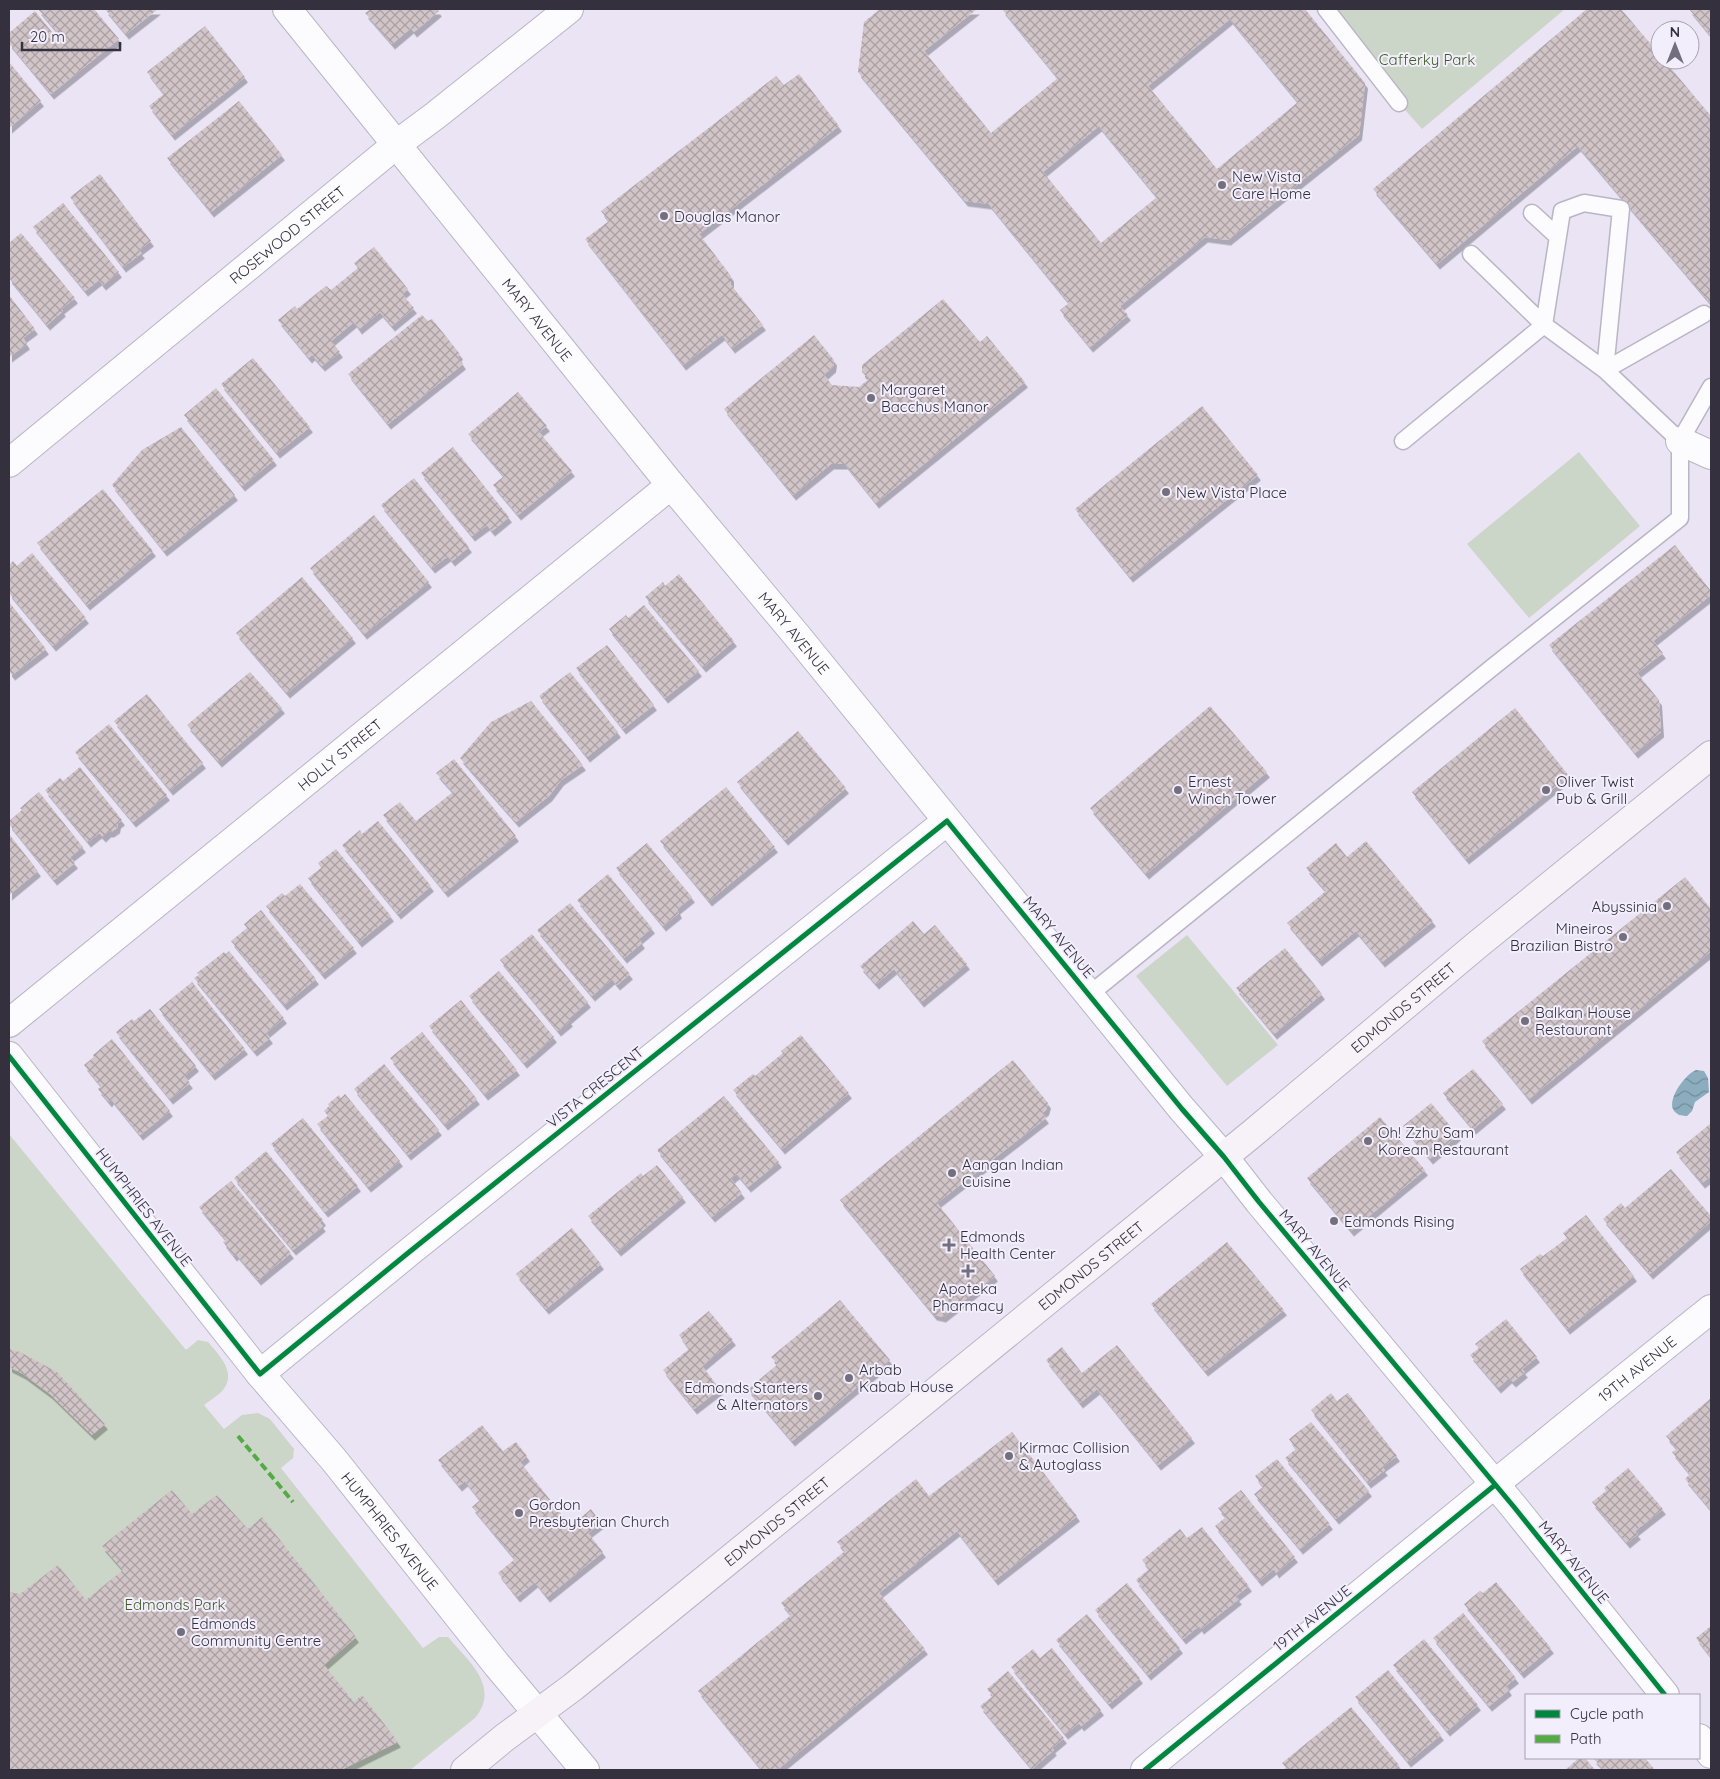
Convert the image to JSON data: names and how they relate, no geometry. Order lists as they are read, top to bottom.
{
  "streets": {
    "street": [
      "ROSEWOOD STREET",
      "MARY AVENUE",
      "HOLLY STREET",
      "EDMONDS STREET",
      "VISTA CRESCENT",
      "HUMPHRIES AVENUE",
      "19TH AVENUE"
    ]
  },
  "crossings": [
    ["ROSEWOOD STREET", "MARY AVENUE"],
    ["MARY AVENUE", "HOLLY STREET"],
    ["MARY AVENUE", "EDMONDS STREET"],
    ["MARY AVENUE", "VISTA CRESCENT"],
    ["MARY AVENUE", "19TH AVENUE"],
    ["EDMONDS STREET", "HUMPHRIES AVENUE"],
    ["VISTA CRESCENT", "HUMPHRIES AVENUE"]
  ],
  "parks": ["Cafferky Park", "Edmonds Park"],
  "places": {
    "other": [
      "New Vista Care Home",
      "Douglas Manor",
      "Margaret Bacchus Manor",
      "New Vista Place",
      "Ernest Winch Tower",
      "Oliver Twist Pub & Grill",
      "Abyssinia",
      "Mineiros Brazilian Bistro",
      "Balkan House Restaurant",
      "Oh! Zzhu Sam Korean Restaurant",
      "Aangan Indian Cuisine",
      "Edmonds Rising",
      "Arbab Kabab House",
      "Edmonds Starters & Alternators",
      "Kirmac Collision & Autoglass",
      "Gordon Presbyterian Church",
      "Edmonds Community Centre"
    ],
    "health": ["Edmonds Health Center", "Apoteka Pharmacy"]
  },
  "legend": ["Cycle path", "Path"],
  "scale_bar": "20 m",
  "north": "top"
}
